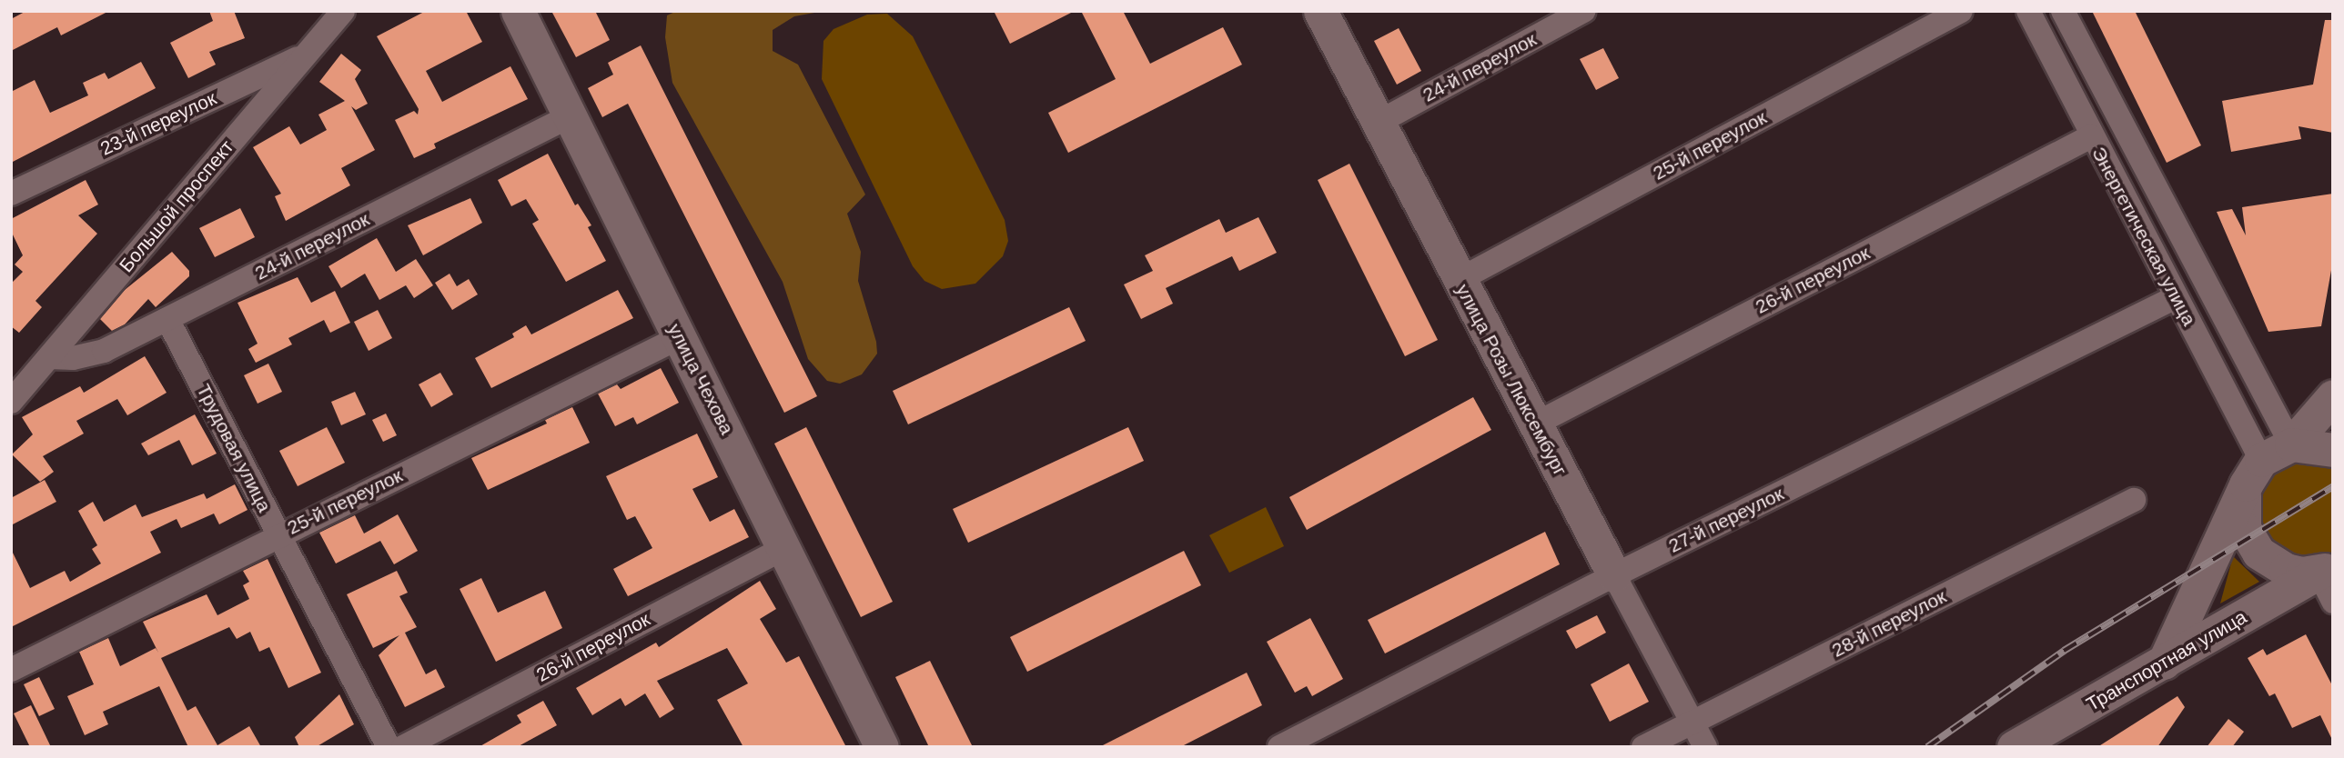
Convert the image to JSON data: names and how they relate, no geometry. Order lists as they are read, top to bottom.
{
  "streets": {
    "main road": ["улица Чехова", "улица Розы Люксембург", "Транспортная улица"],
    "street": [
      "24-й переулок",
      "23-й переулок",
      "25-й переулок",
      "Большой проспект",
      "Энергетическая улица",
      "26-й переулок",
      "Трудовая улица",
      "27-й переулок",
      "28-й переулок"
    ]
  },
  "crossings": [
    ["24-й переулок", "Большой проспект"],
    ["24-й переулок", "улица Чехова"],
    ["24-й переулок", "улица Розы Люксембург"],
    ["24-й переулок", "Трудовая улица"],
    ["23-й переулок", "Большой проспект"],
    ["25-й переулок", "улица Чехова"],
    ["25-й переулок", "улица Розы Люксембург"],
    ["25-й переулок", "Трудовая улица"],
    ["Энергетическая улица", "26-й переулок"],
    ["Энергетическая улица", "27-й переулок"],
    ["26-й переулок", "улица Чехова"],
    ["26-й переулок", "улица Розы Люксембург"],
    ["26-й переулок", "Трудовая улица"],
    ["улица Розы Люксембург", "27-й переулок"],
    ["улица Розы Люксембург", "28-й переулок"]
  ]
}
